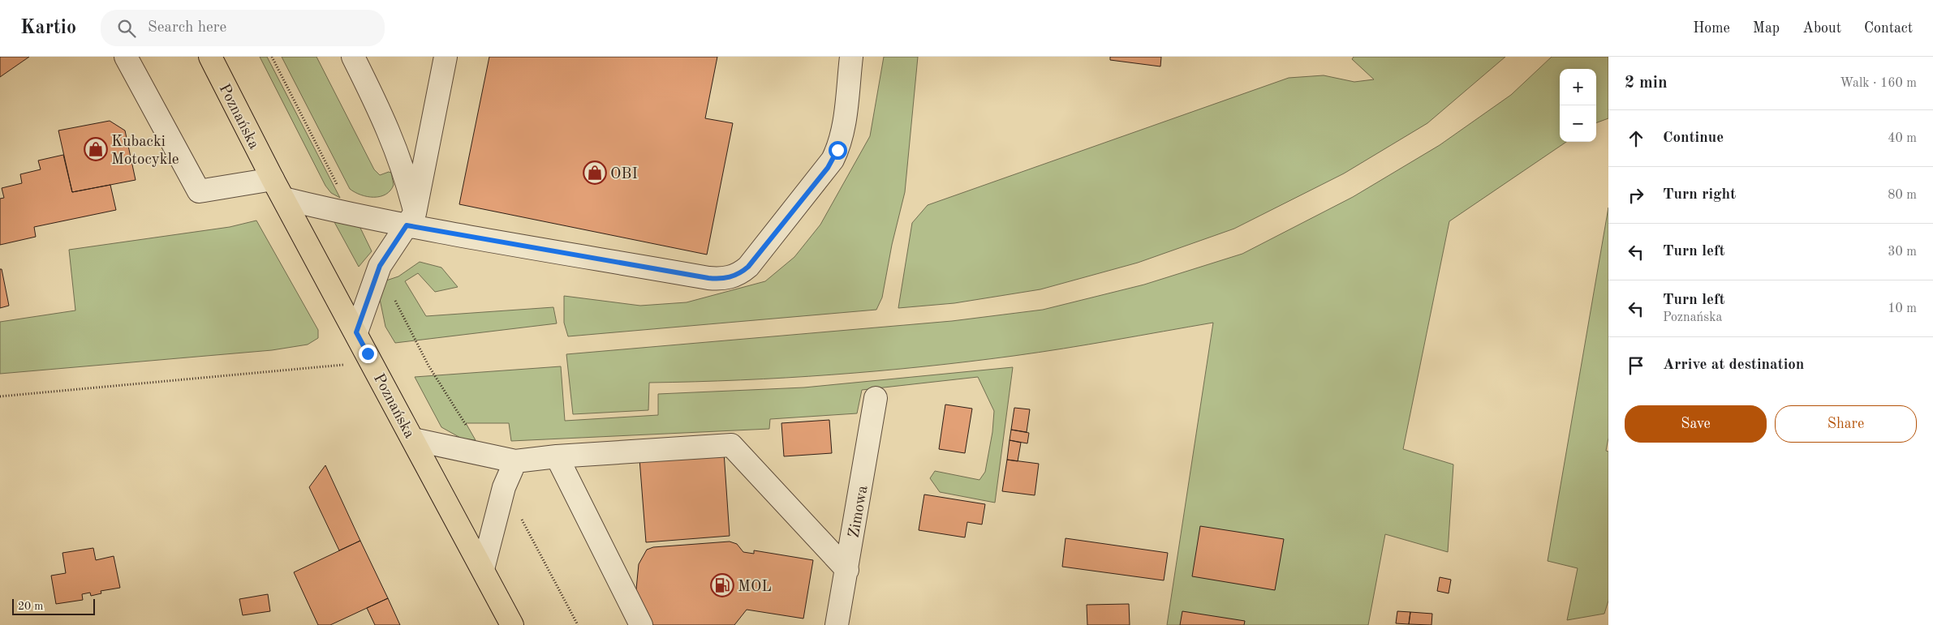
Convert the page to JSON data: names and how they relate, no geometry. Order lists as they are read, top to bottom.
{
  "streets": {
    "main road": ["Poznańska"],
    "street": ["Zimowa"]
  },
  "places": {
    "shop": ["Kubacki Motocykle", "OBI"],
    "fuel station": ["MOL"]
  },
  "scale_bar": "20 m",
  "page": {
    "header": "Kartio",
    "search": "Search here",
    "nav": [
      "Home",
      "Map",
      "About",
      "Contact"
    ],
    "heading": ["2 min", "Walk · 160 m"],
    "map_buttons": ["+", "−"],
    "list": [
      ["Continue", "40 m"],
      ["Turn right", "80 m"],
      ["Turn left", "30 m"],
      ["Turn left", "Poznańska", "10 m"],
      "Arrive at destination"
    ],
    "buttons": ["Save", "Share"],
    "scale": "20 m"
  }
}
